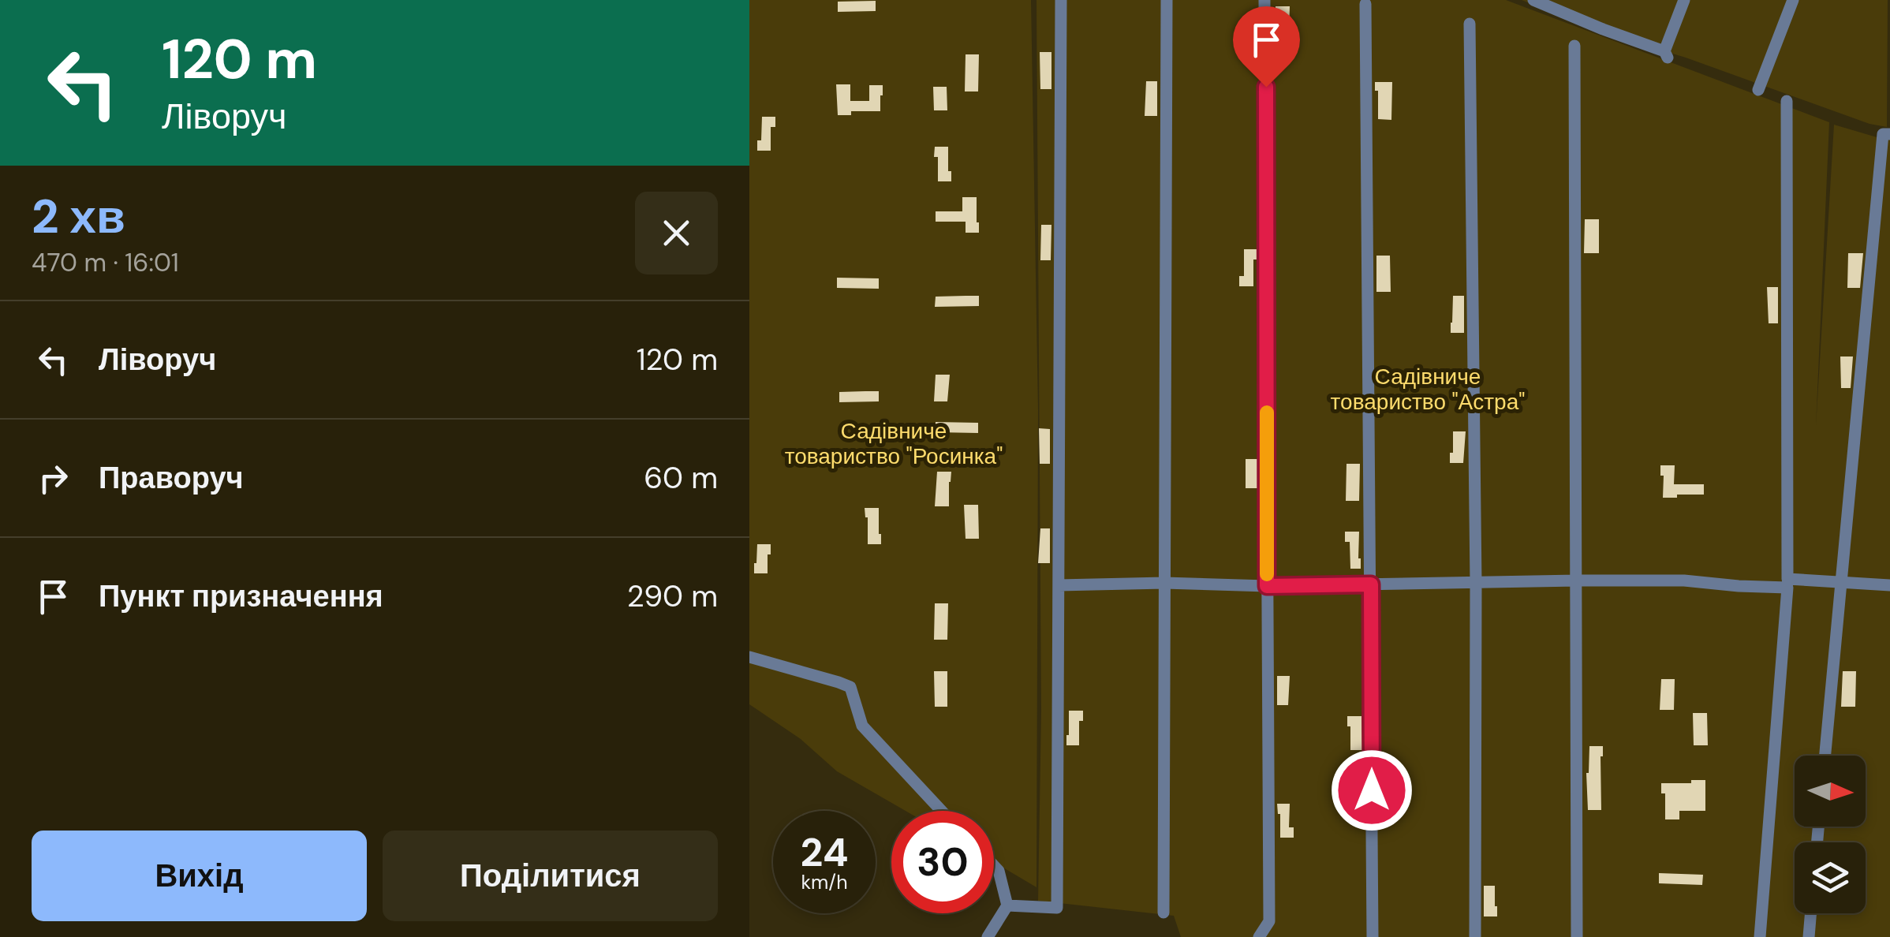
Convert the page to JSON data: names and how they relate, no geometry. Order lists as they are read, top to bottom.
{
  "parks": ["Садівниче товариство \"Астра\"", "Садівниче товариство \"Росинка\""],
  "north": "right",
  "page": {
    "turn": ["120 m", "Ліворуч"],
    "heading": ["2 хв", "470 m · 16:01"],
    "list": [
      {
        "name": "Ліворуч",
        "value": "120 m"
      },
      {
        "name": "Праворуч",
        "value": "60 m"
      },
      {
        "name": "Пункт призначення",
        "value": "290 m"
      }
    ],
    "speed": "24 km/h",
    "limit": "30",
    "buttons": ["Вихід", "Поділитися"]
  }
}
